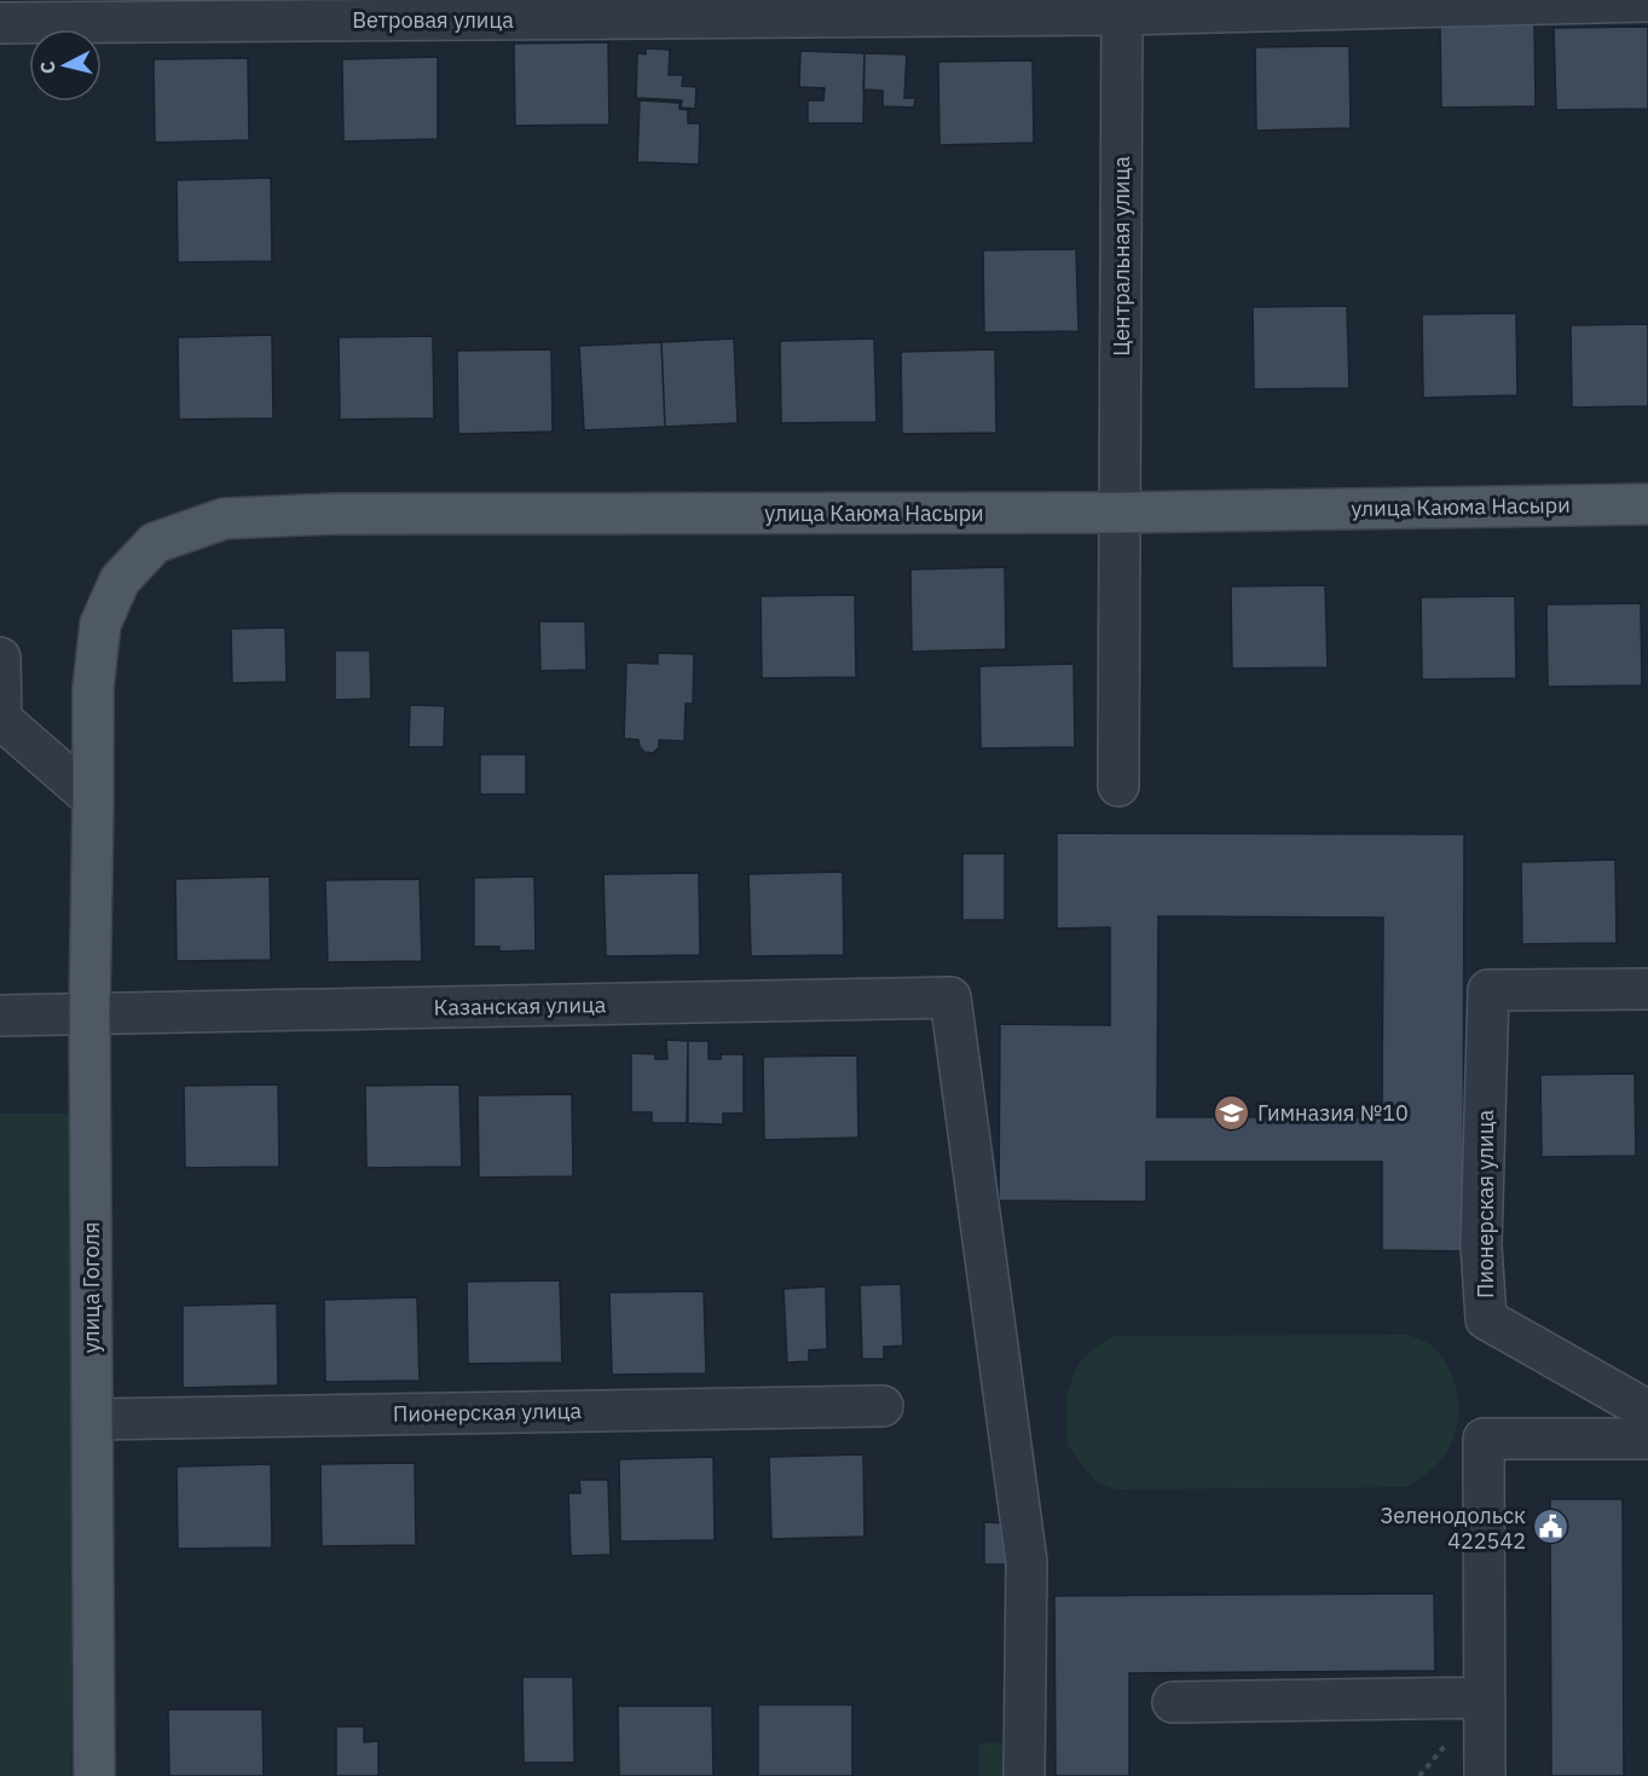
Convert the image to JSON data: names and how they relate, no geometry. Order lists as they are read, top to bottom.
{
  "streets": {
    "main road": ["улица Каюма Насыри", "улица Гоголя"],
    "street": [
      "Ветровая улица",
      "Центральная улица",
      "Казанская улица",
      "Пионерская улица"
    ]
  },
  "crossings": [
    ["Ветровая улица", "Центральная улица"],
    ["Центральная улица", "улица Каюма Насыри"],
    ["улица Каюма Насыри", "улица Гоголя"],
    ["Казанская улица", "улица Гоголя"],
    ["Пионерская улица", "улица Гоголя"]
  ],
  "places": {
    "school or university": ["Гимназия №10"],
    "public building": ["Зеленодольск 422542"]
  },
  "north": "left"
}
